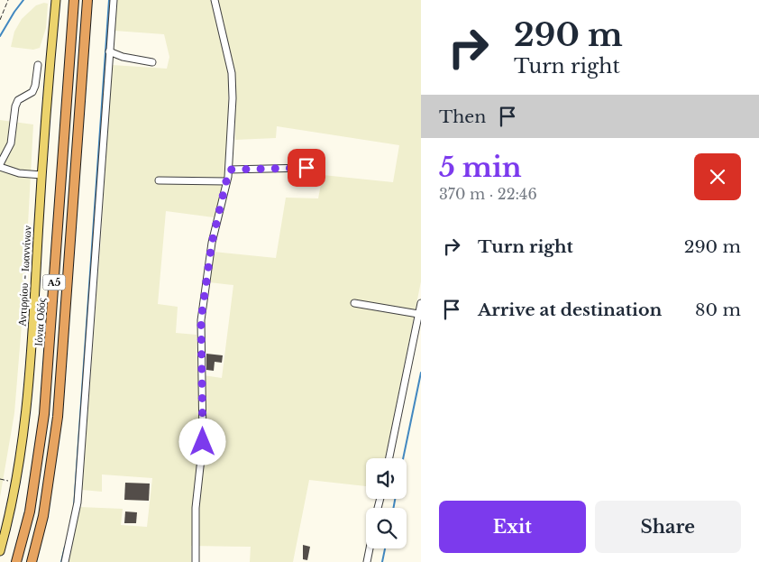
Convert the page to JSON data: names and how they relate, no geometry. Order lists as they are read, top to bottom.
{
  "streets": {
    "highway": ["Α5", "Ιόνια Οδός"],
    "main road": ["Αντιρρίου - Ιωαννίνων"]
  },
  "page": {
    "turn": ["290 m", "Turn right"],
    "then": "Then",
    "heading": ["5 min", "370 m · 22:46"],
    "list": [
      {
        "name": "Turn right",
        "value": "290 m"
      },
      {
        "name": "Arrive at destination",
        "value": "80 m"
      }
    ],
    "buttons": ["Exit", "Share"]
  }
}
